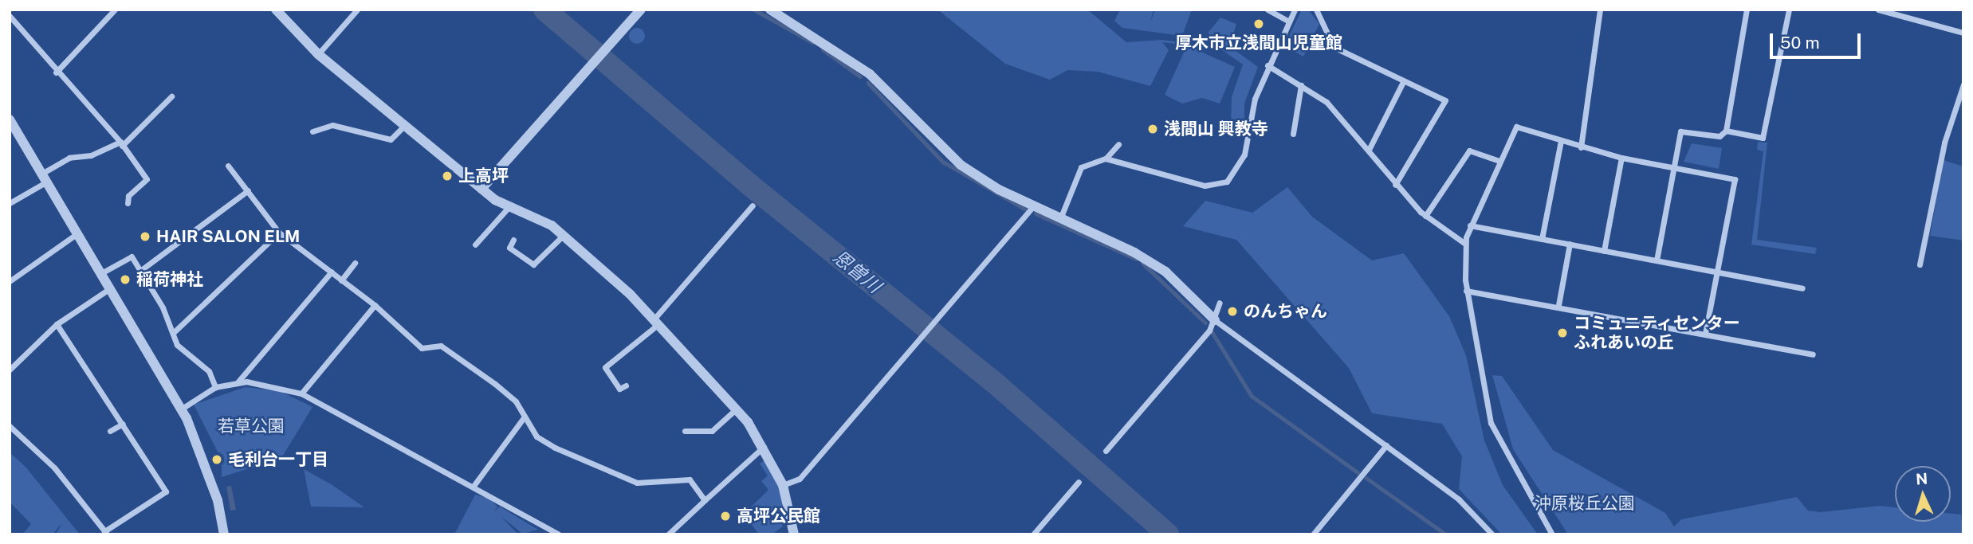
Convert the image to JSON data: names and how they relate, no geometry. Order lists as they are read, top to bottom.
{
  "water": ["恩曽川"],
  "parks": ["若草公園", "沖原桜丘公園"],
  "places": [
    "厚木市立浅間山児童館",
    "浅間山 興教寺",
    "上高坪",
    "HAIR SALON ELM",
    "稲荷神社",
    "のんちゃん",
    "コミュニティセンター ふれあいの丘",
    "毛利台一丁目",
    "高坪公民館"
  ],
  "scale_bar": "50 m",
  "north": "top"
}
